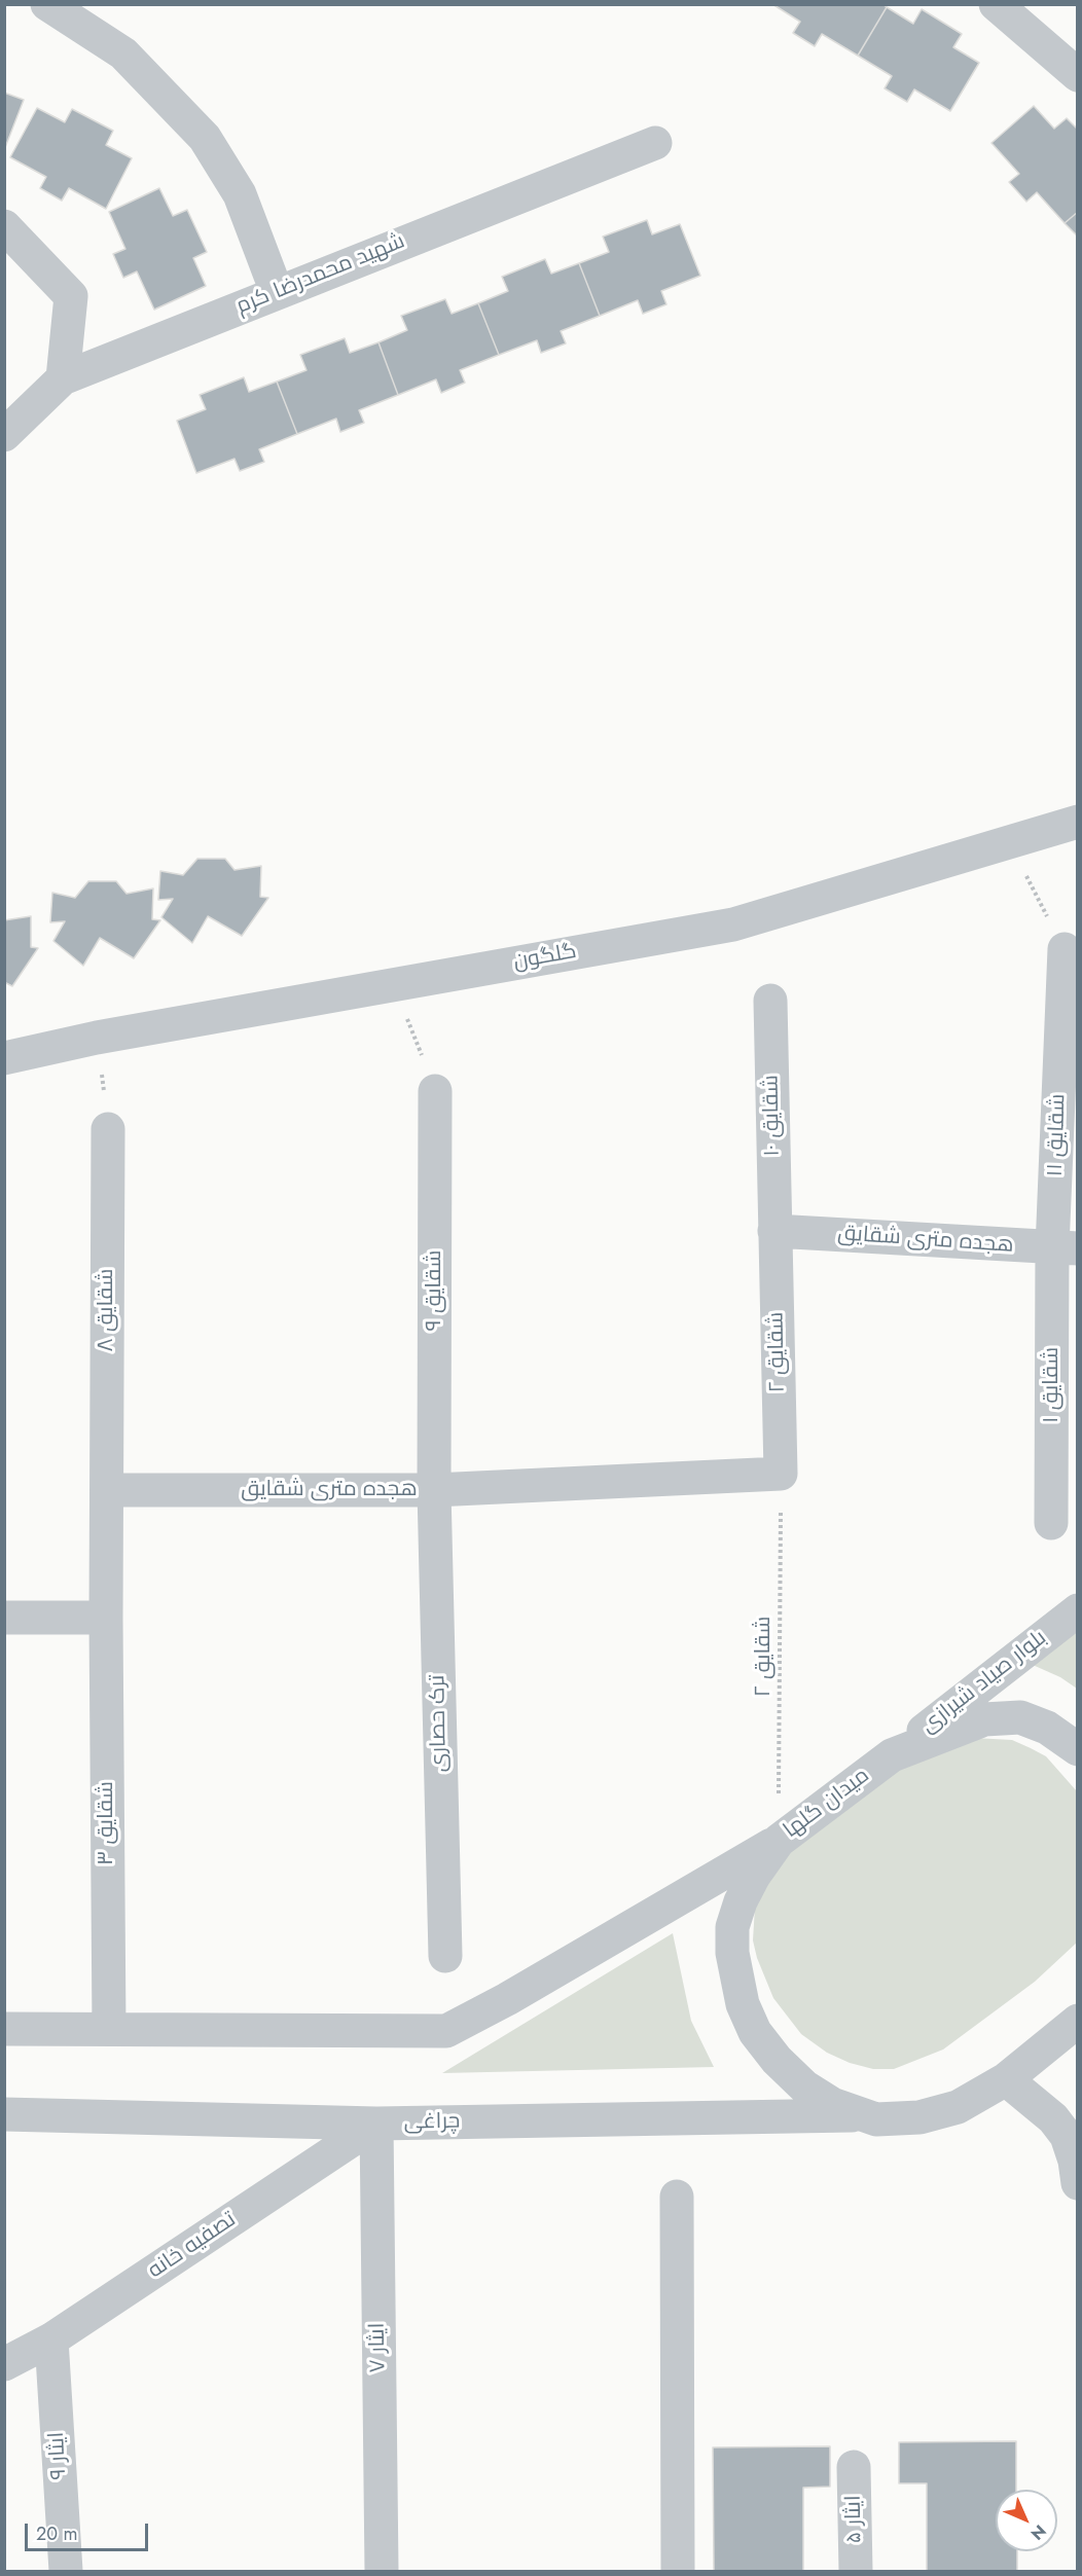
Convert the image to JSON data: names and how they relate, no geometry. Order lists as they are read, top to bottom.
{
  "streets": {
    "street": [
      "شهید محمدرضا کرم",
      "گلگون",
      "شقایق ۱۰",
      "شقایق ۱۱",
      "هجده متری شقایق",
      "شقایق ۹",
      "شقایق ۸",
      "۲ شقایق",
      "شقایق ۱",
      "بلوار صیاد شیرازی",
      "ترک حصاری",
      "میدان گلها",
      "شقایق ۳",
      "چراغی",
      "تصفیه خانه",
      "ایثار ۷",
      "ایثار ۹",
      "ایثار ۵"
    ],
    "path": ["شقایق ۲"]
  },
  "crossings": [
    ["شقایق ۱۰", "هجده متری شقایق"],
    ["شقایق ۱۰", "۲ شقایق"],
    ["شقایق ۱۱", "هجده متری شقایق"],
    ["شقایق ۱۱", "شقایق ۱"],
    ["هجده متری شقایق", "شقایق ۹"],
    ["هجده متری شقایق", "شقایق ۸"],
    ["هجده متری شقایق", "۲ شقایق"],
    ["هجده متری شقایق", "شقایق ۱"],
    ["هجده متری شقایق", "شقایق ۲"],
    ["هجده متری شقایق", "ترک حصاری"],
    ["شقایق ۹", "ترک حصاری"],
    ["۲ شقایق", "شقایق ۲"],
    ["شقایق ۲", "میدان گلها"],
    ["بلوار صیاد شیرازی", "میدان گلها"],
    ["میدان گلها", "چراغی"],
    ["چراغی", "تصفیه خانه"],
    ["چراغی", "ایثار ۷"],
    ["تصفیه خانه", "ایثار ۷"],
    ["تصفیه خانه", "ایثار ۹"]
  ],
  "scale_bar": "20 m",
  "north": "bottom right"
}
